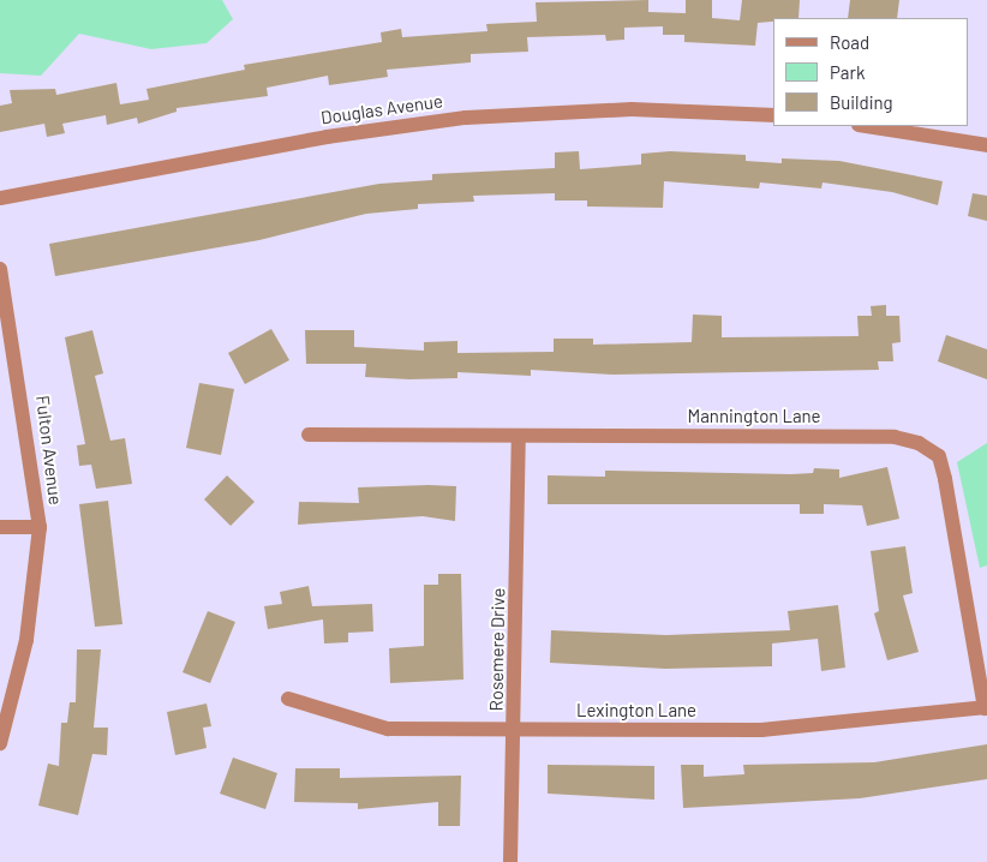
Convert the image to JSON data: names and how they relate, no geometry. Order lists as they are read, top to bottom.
{
  "streets": {
    "street": [
      "Douglas Avenue",
      "Mannington Lane",
      "Fulton Avenue",
      "Rosemere Drive",
      "Lexington Lane"
    ]
  },
  "crossings": [
    ["Mannington Lane", "Rosemere Drive"],
    ["Mannington Lane", "Lexington Lane"],
    ["Rosemere Drive", "Lexington Lane"]
  ],
  "legend": ["Road", "Park", "Building"]
}
